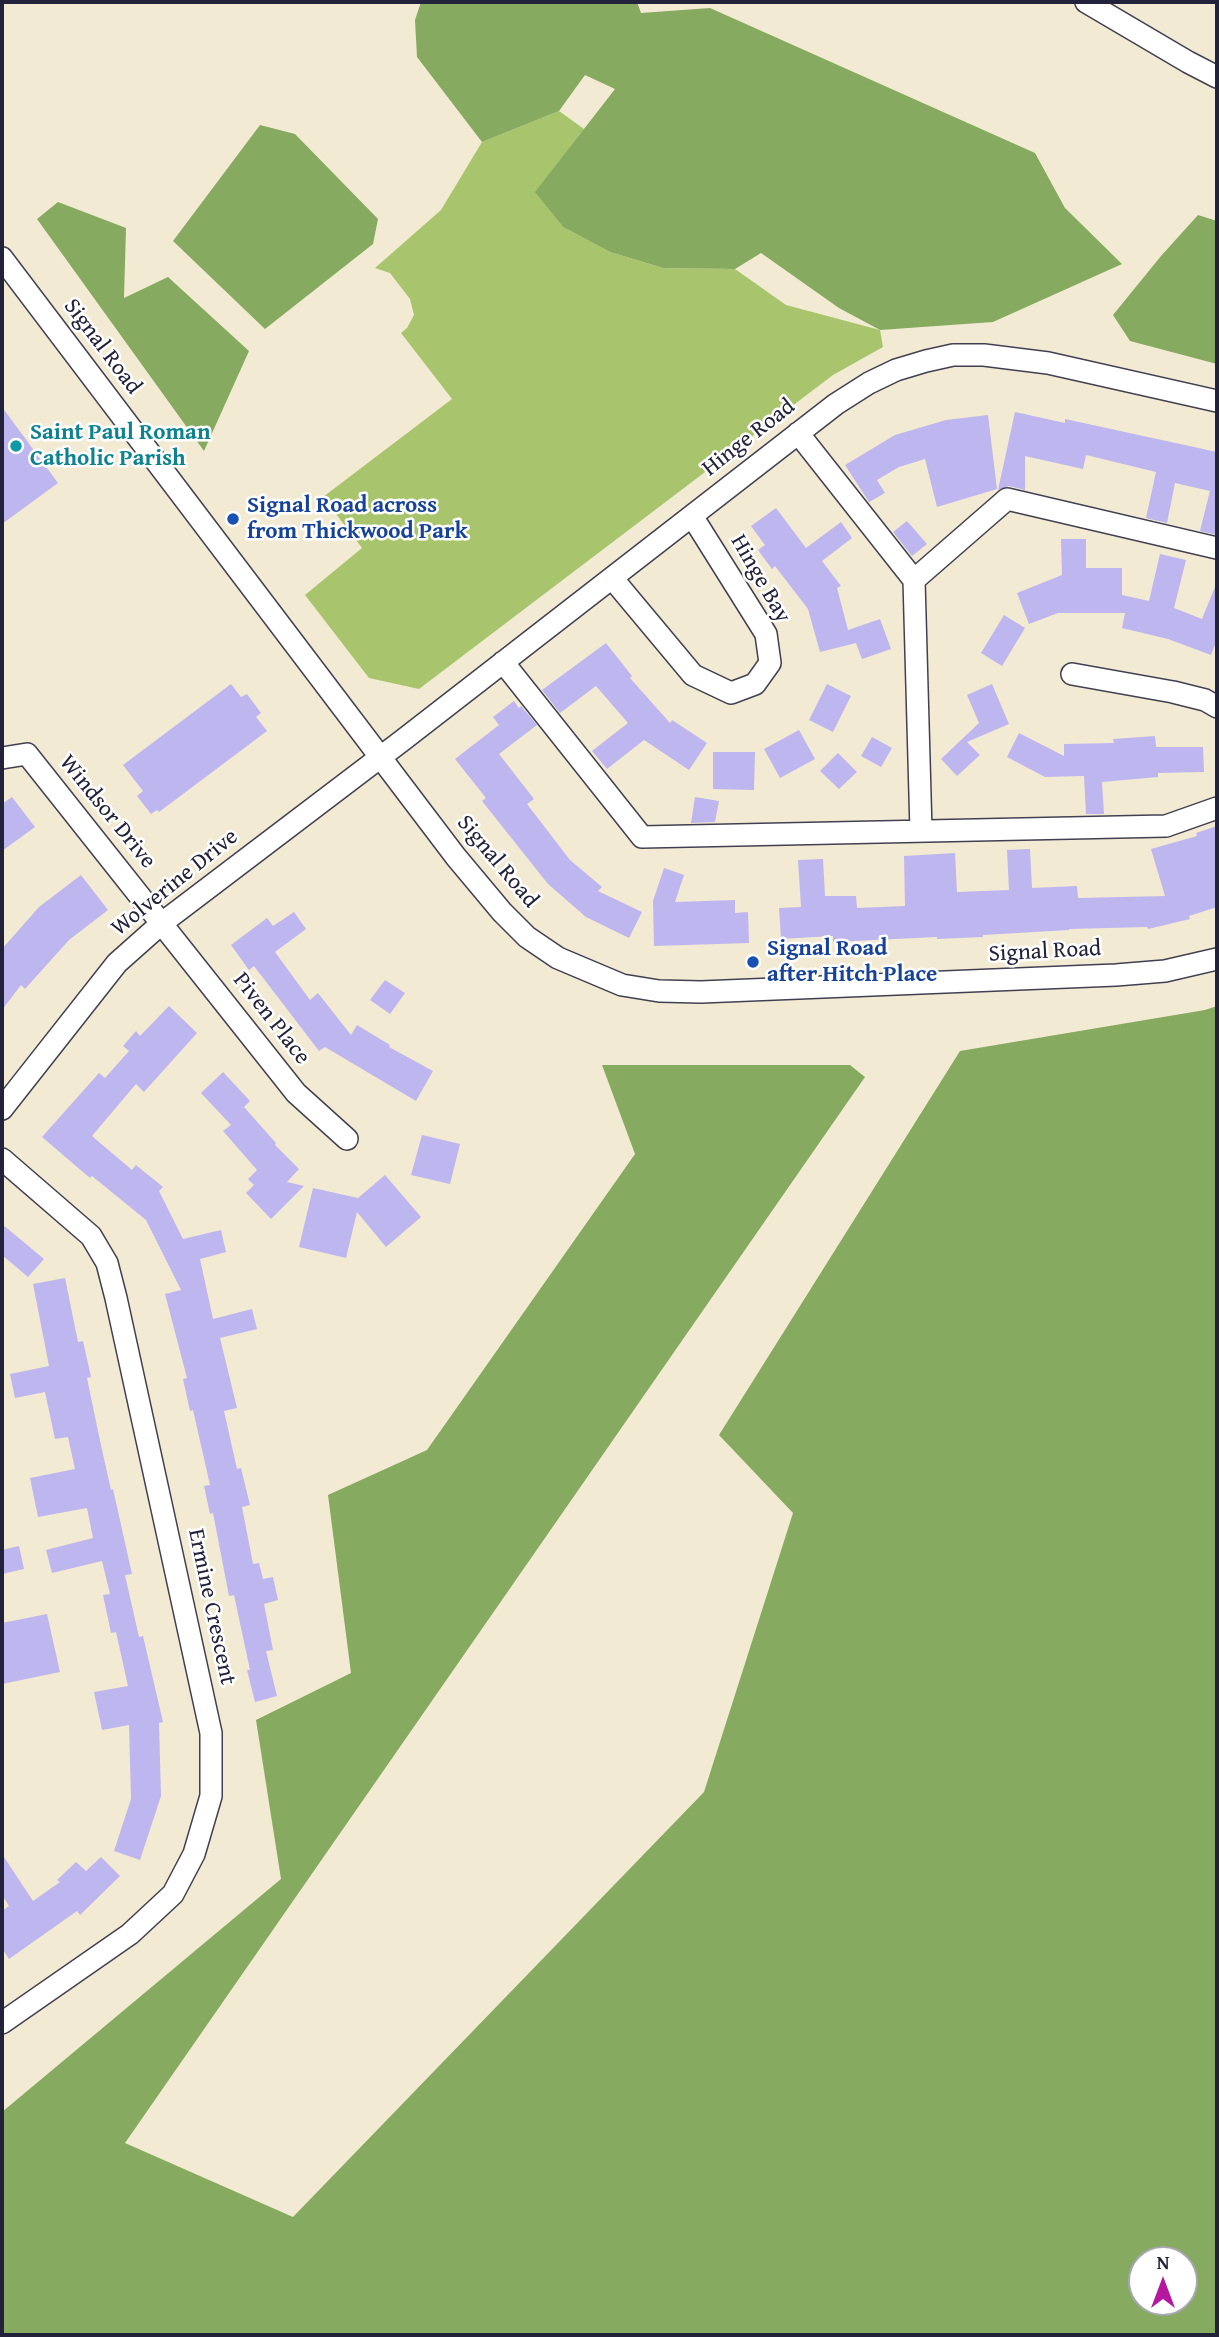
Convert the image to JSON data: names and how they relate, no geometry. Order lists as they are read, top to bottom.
{
  "streets": {
    "street": [
      "Signal Road",
      "Hinge Road",
      "Hinge Bay",
      "Windsor Drive",
      "Wolverine Drive",
      "Piven Place",
      "Ermine Crescent"
    ]
  },
  "crossings": [
    ["Signal Road", "Hinge Road"],
    ["Signal Road", "Wolverine Drive"],
    ["Hinge Road", "Hinge Bay"],
    ["Hinge Road", "Wolverine Drive"],
    ["Windsor Drive", "Wolverine Drive"],
    ["Windsor Drive", "Piven Place"],
    ["Wolverine Drive", "Piven Place"]
  ],
  "places": ["Saint Paul Roman Catholic Parish", "Signal Road across from Thickwood Park", "Signal Road after Hitch Place"],
  "north": "top"
}
